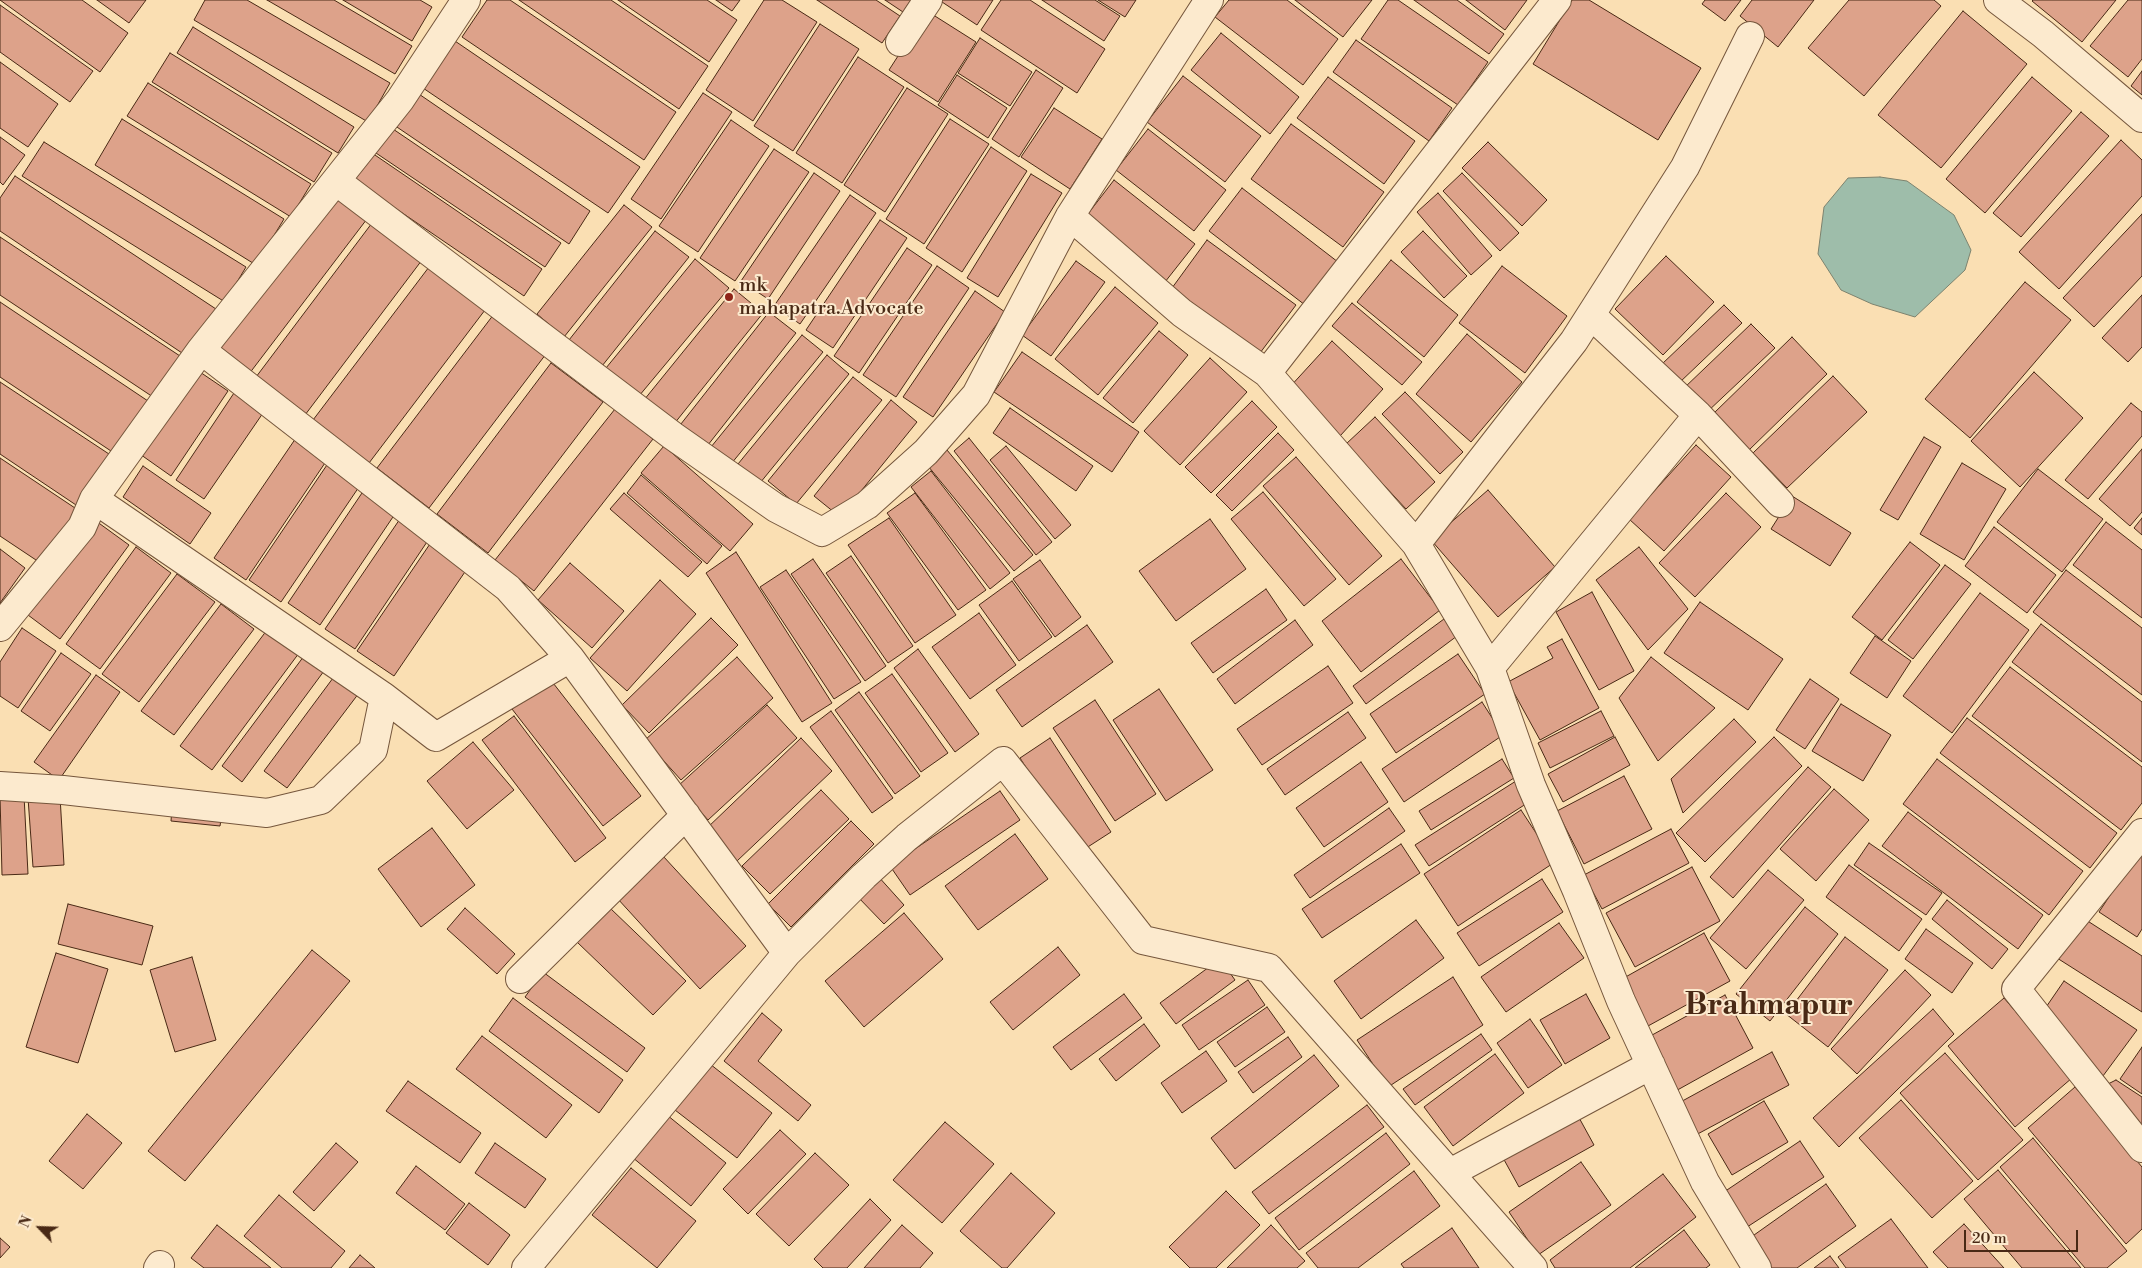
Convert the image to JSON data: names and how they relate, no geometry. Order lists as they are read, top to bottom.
{
  "districts": ["Brahmapur"],
  "places": ["mk mahapatra.Advocate"],
  "scale_bar": "20 m",
  "north": "top left"
}
